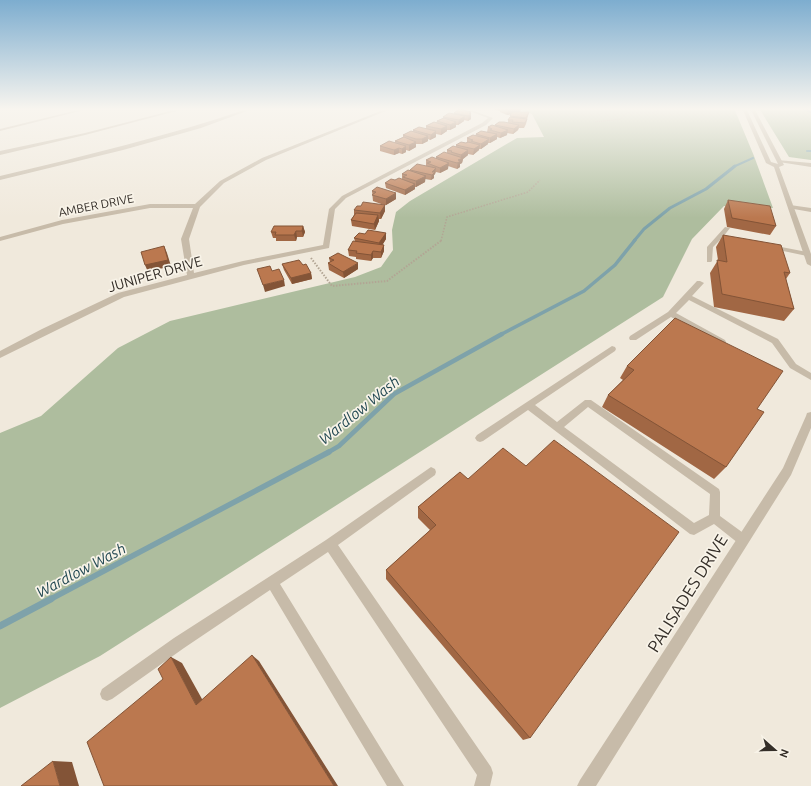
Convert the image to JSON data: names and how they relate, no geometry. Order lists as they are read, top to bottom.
{
  "streets": {
    "street": ["AMBER DRIVE", "JUNIPER DRIVE", "PALISADES DRIVE"]
  },
  "water": ["Wardlow Wash"],
  "north": "right"
}
